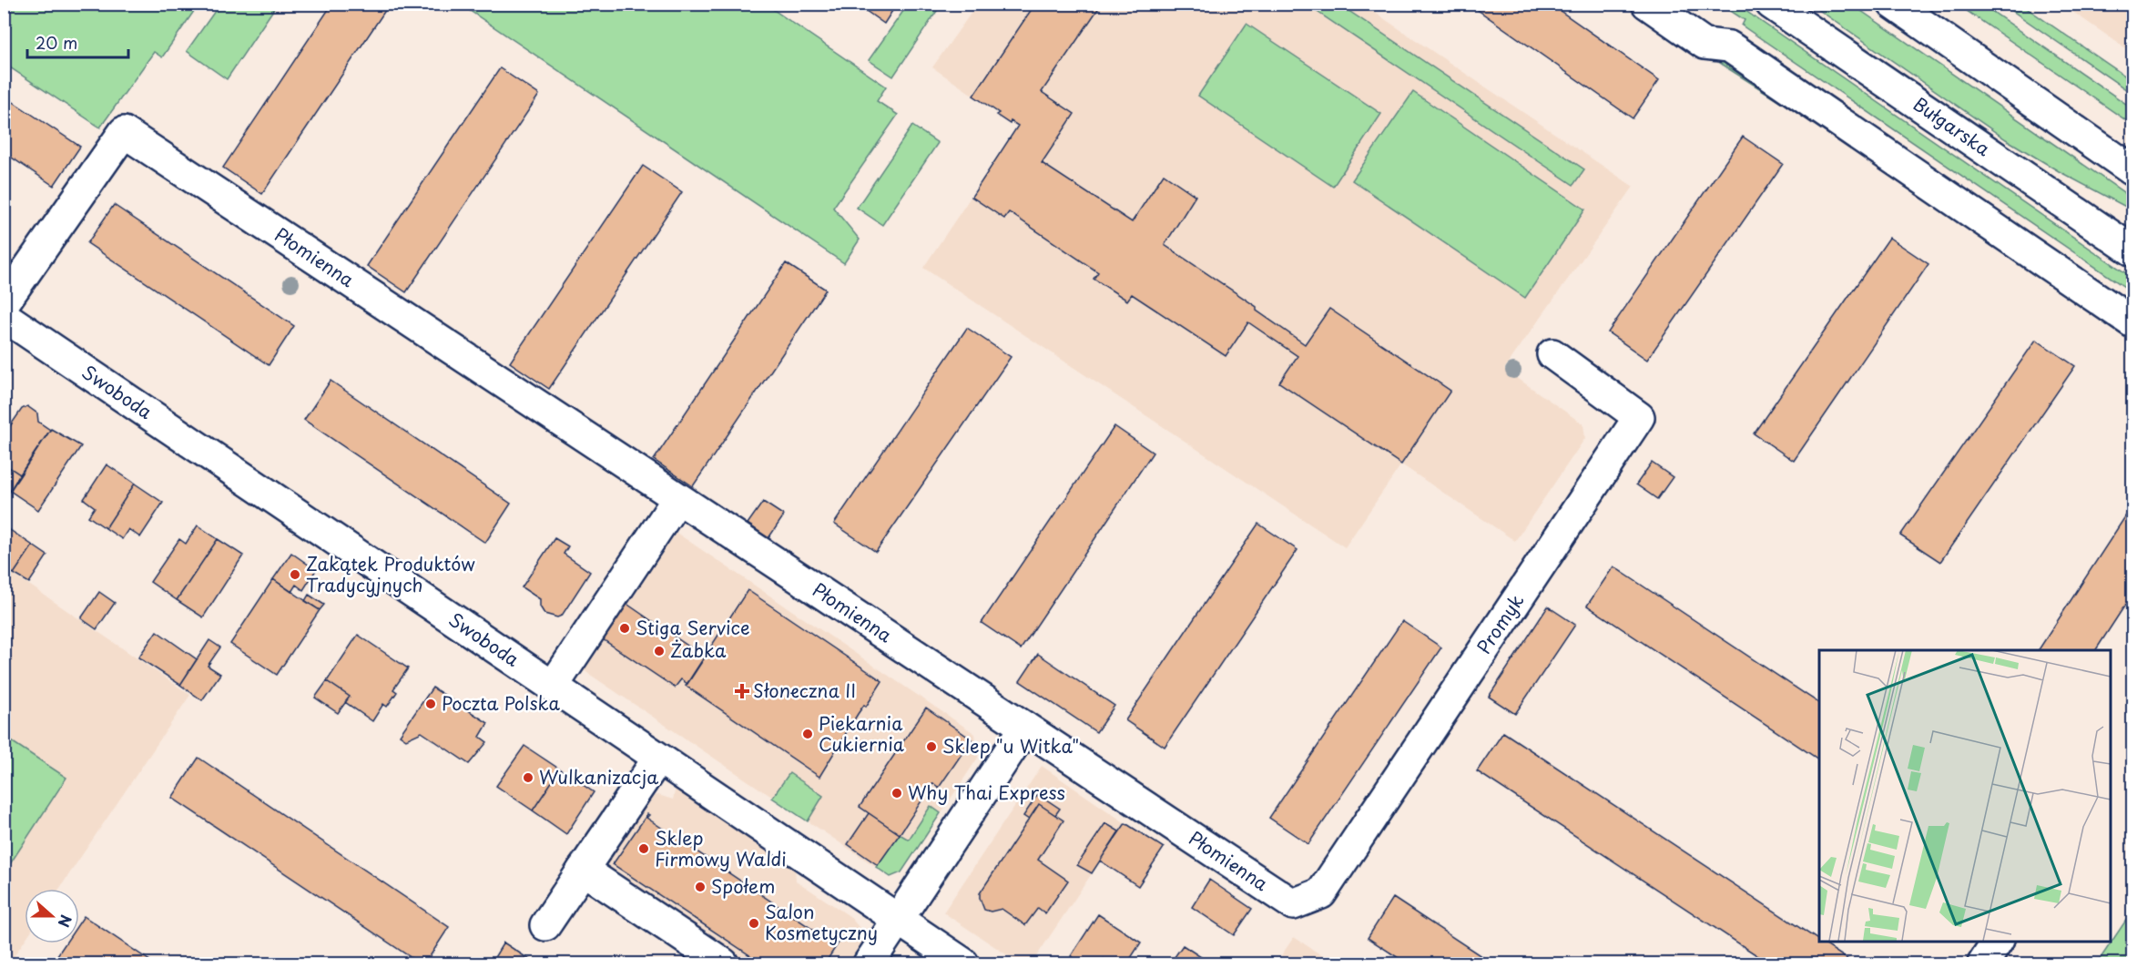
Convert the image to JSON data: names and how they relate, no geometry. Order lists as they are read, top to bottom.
{
  "streets": {
    "street": [
      "Bułgarska",
      "Płomienna",
      "Swoboda",
      "Promyk"
    ]
  },
  "crossings": [
    ["Płomienna", "Promyk"]
  ],
  "places": {
    "other": [
      "Zakątek Produktów Tradycyjnych",
      "Stiga Service",
      "Żabka",
      "Poczta Polska",
      "Piekarnia Cukiernia",
      "Sklep \"u Witka\"",
      "Wulkanizacja",
      "Why Thai Express",
      "Sklep Firmowy Waldi",
      "Społem",
      "Salon Kosmetyczny"
    ],
    "health": ["Słoneczna II"]
  },
  "scale_bar": "20 m",
  "north": "right"
}
